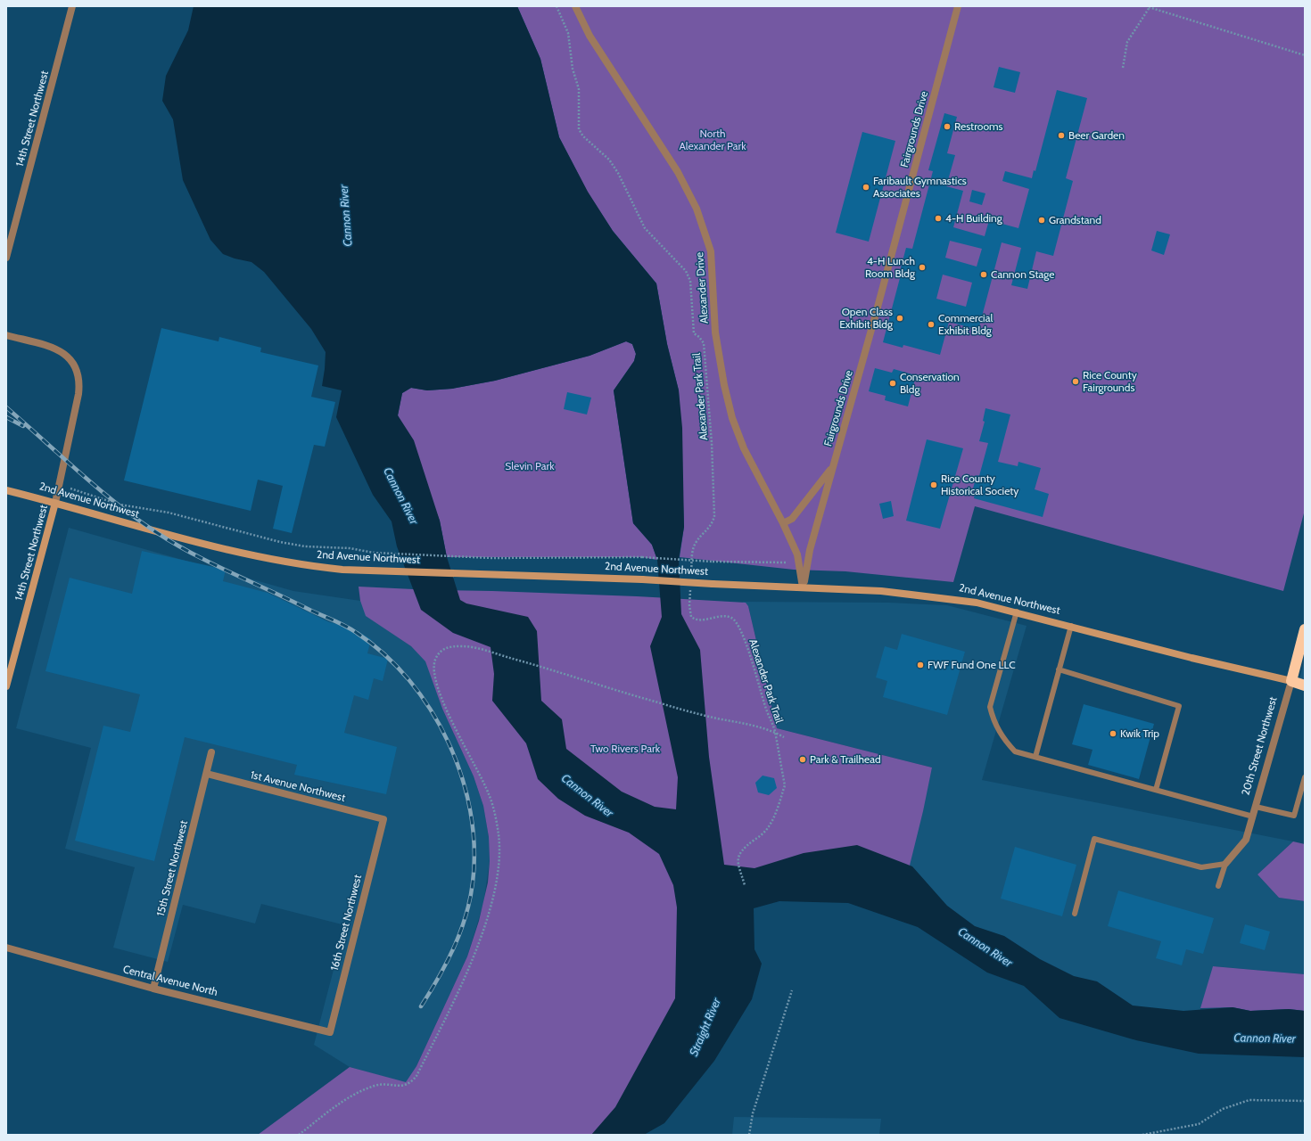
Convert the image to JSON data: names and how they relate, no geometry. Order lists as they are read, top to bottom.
{
  "streets": {
    "highway": ["2nd Avenue Northwest", "20th Street Northwest"],
    "street": [
      "14th Street Northwest",
      "Fairgrounds Drive",
      "Alexander Drive",
      "1st Avenue Northwest",
      "15th Street Northwest",
      "16th Street Northwest",
      "Central Avenue North"
    ],
    "path": ["Alexander Park Trail"]
  },
  "crossings": [
    ["14th Street Northwest", "2nd Avenue Northwest"],
    ["Fairgrounds Drive", "Alexander Drive"],
    ["Fairgrounds Drive", "2nd Avenue Northwest"],
    ["Alexander Drive", "2nd Avenue Northwest"],
    ["2nd Avenue Northwest", "20th Street Northwest"],
    ["1st Avenue Northwest", "15th Street Northwest"],
    ["1st Avenue Northwest", "16th Street Northwest"],
    ["15th Street Northwest", "Central Avenue North"],
    ["16th Street Northwest", "Central Avenue North"]
  ],
  "water": ["Cannon River", "Straight River"],
  "parks": ["North Alexander Park", "Slevin Park", "Two Rivers Park"],
  "places": [
    "Restrooms",
    "Beer Garden",
    "Faribault Gymnastics Associates",
    "4-H Building",
    "Grandstand",
    "4-H Lunch Room Bldg",
    "Cannon Stage",
    "Open Class Exhibit Bldg",
    "Commercial Exhibit Bldg",
    "Rice County Fairgrounds",
    "Conservation Bldg",
    "Rice County Historical Society",
    "FWF Fund One LLC",
    "Kwik Trip",
    "Park & Trailhead"
  ]
}
